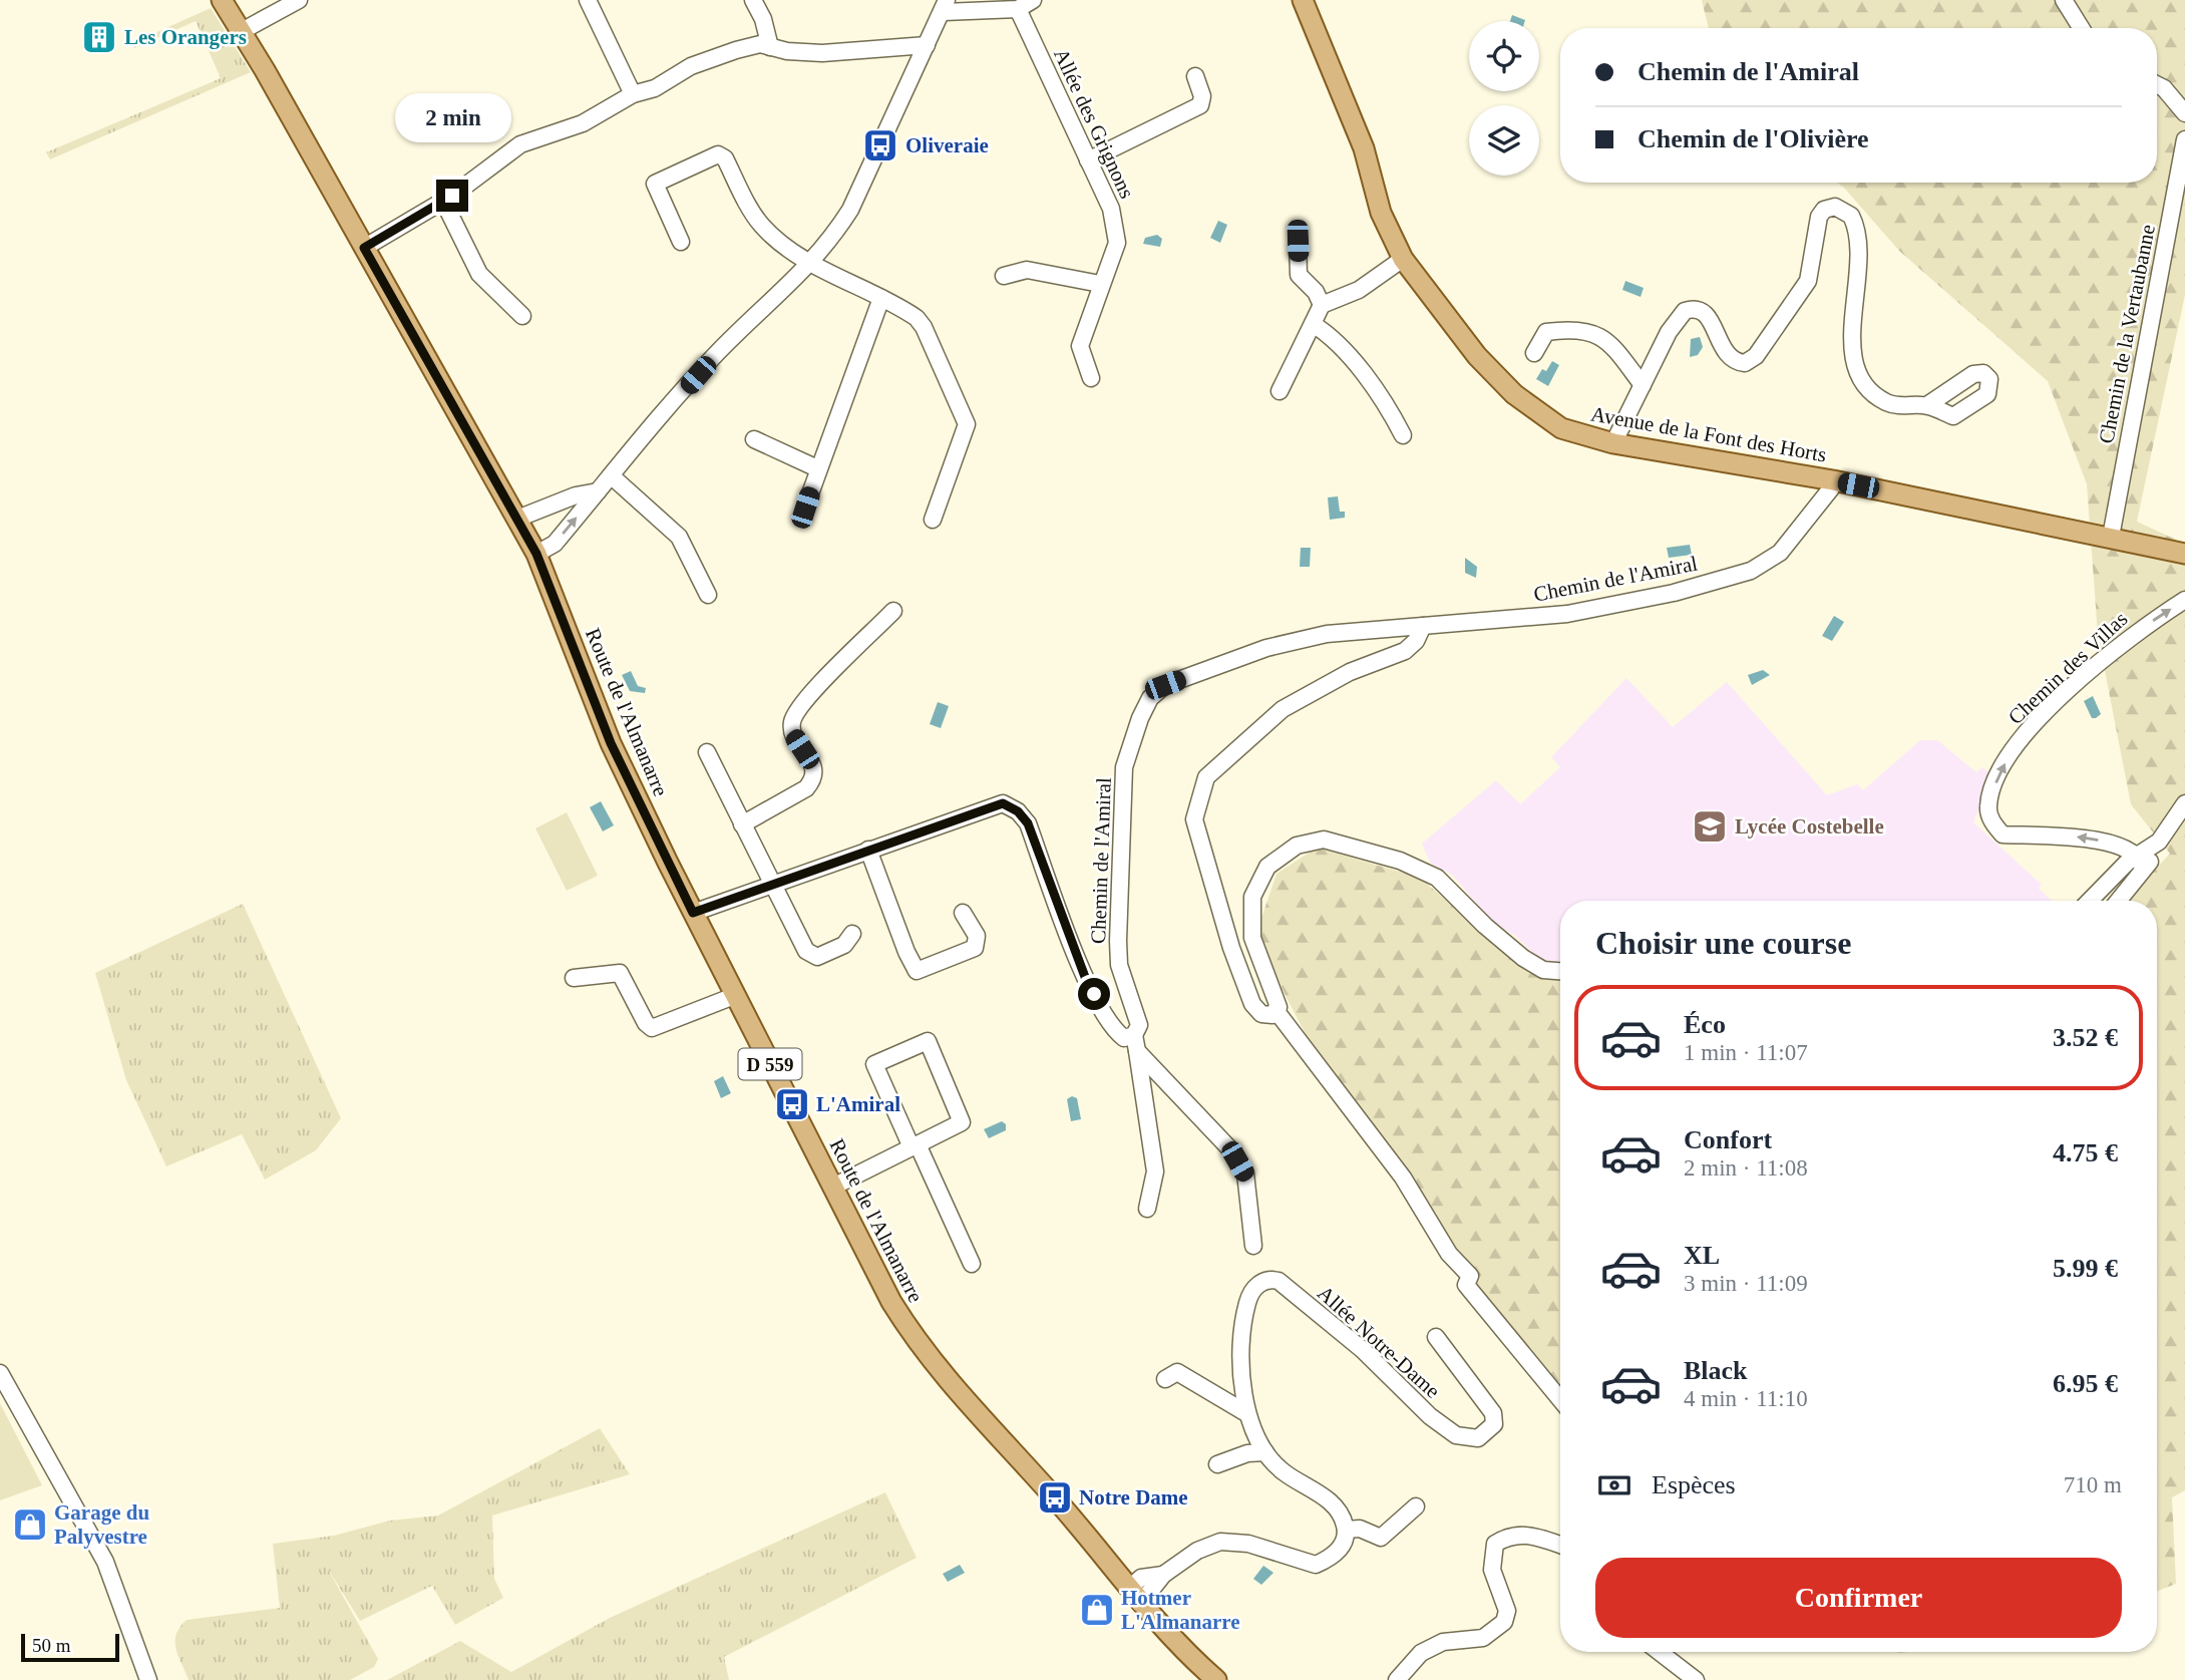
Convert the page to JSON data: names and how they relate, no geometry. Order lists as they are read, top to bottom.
{
  "streets": {
    "main road": ["Avenue de la Font des Horts", "Route de l'Almanarre", "D 559"],
    "street": [
      "Allée des Grignons",
      "Chemin de la Vertaubanne",
      "Chemin de l'Amiral",
      "Chemin des Villas",
      "Allée Notre-Dame"
    ]
  },
  "crossings": [
    ["Chemin de la Vertaubanne", "Avenue de la Font des Horts"],
    ["Avenue de la Font des Horts", "Chemin de l'Amiral"],
    ["Chemin de l'Amiral", "Route de l'Almanarre"],
    ["Route de l'Almanarre", "D 559"]
  ],
  "places": {
    "building": ["Les Orangers"],
    "bus stop": ["Oliveraie", "L'Amiral", "Notre Dame"],
    "school or university": ["Lycée Costebelle"],
    "shop": ["Garage du Palyvestre", "Hotmer L'Almanarre"]
  },
  "scale_bar": "50 m",
  "page": {
    "banner": ["Chemin de l'Amiral", "Chemin de l'Olivière"],
    "bubble": "2 min",
    "heading": "Choisir une course",
    "list": [
      {
        "name": "Éco",
        "note": "1 min · 11:07",
        "value": "3.52 €"
      },
      {
        "name": "Confort",
        "note": "2 min · 11:08",
        "value": "4.75 €"
      },
      {
        "name": "XL",
        "note": "3 min · 11:09",
        "value": "5.99 €"
      },
      {
        "name": "Black",
        "note": "4 min · 11:10",
        "value": "6.95 €"
      }
    ],
    "pay": ["Espèces", "710 m"],
    "buttons": "Confirmer",
    "scale": "50 m"
  }
}
